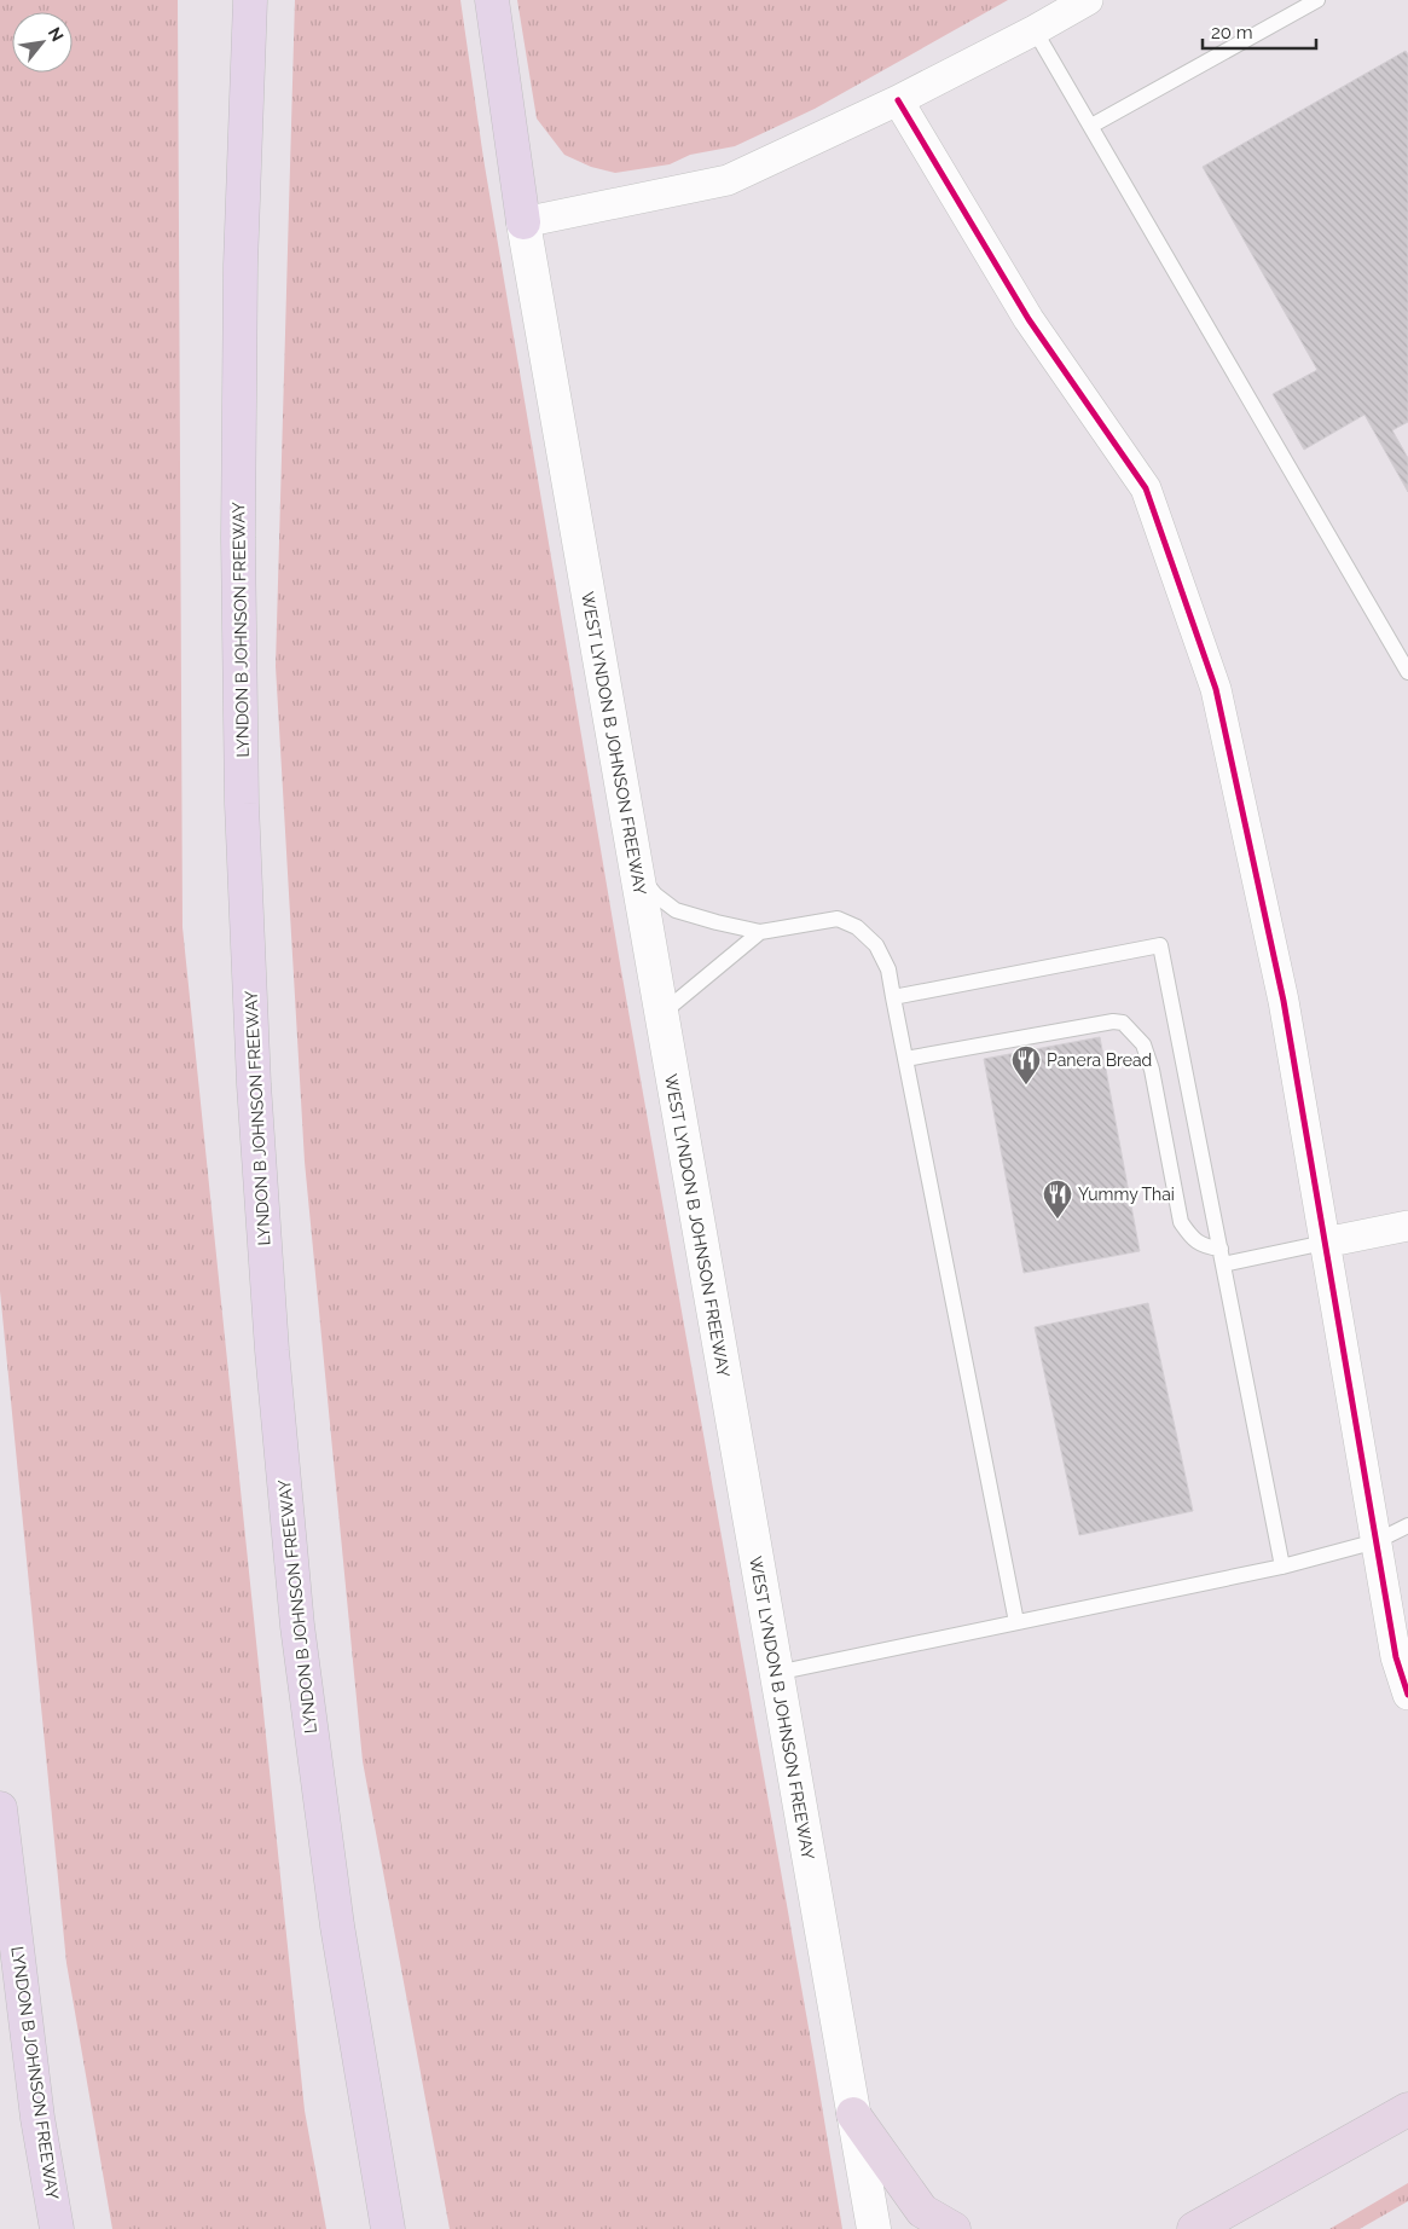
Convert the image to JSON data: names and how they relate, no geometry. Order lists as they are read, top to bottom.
{
  "streets": {
    "highway": ["LYNDON B JOHNSON FREEWAY"],
    "main road": ["WEST LYNDON B JOHNSON FREEWAY"]
  },
  "places": {
    "restaurant": ["Panera Bread", "Yummy Thai"]
  },
  "scale_bar": "20 m",
  "north": "top right"
}
